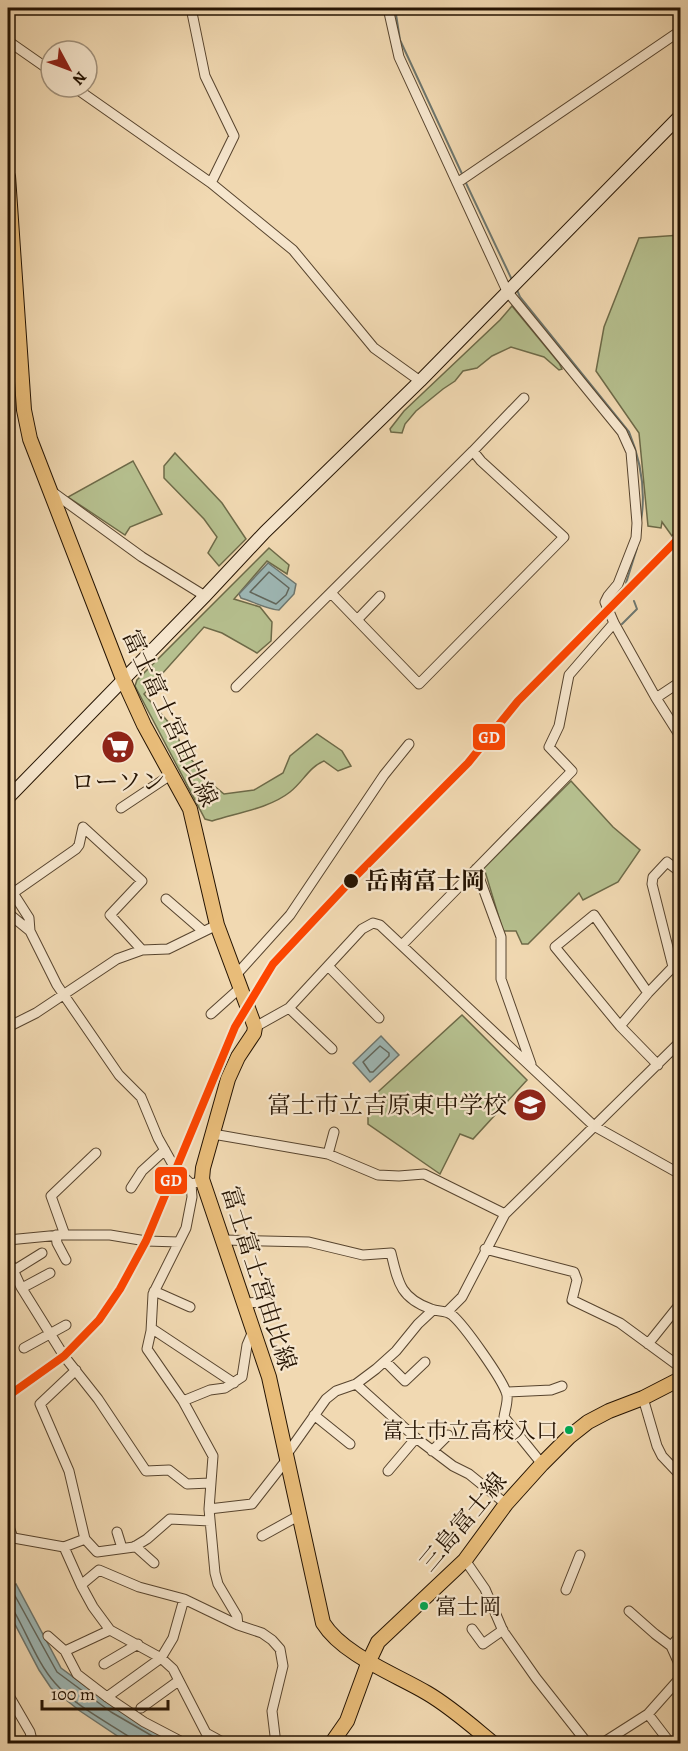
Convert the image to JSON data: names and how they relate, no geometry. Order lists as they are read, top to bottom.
{
  "streets": {
    "main road": ["富士富士宮由比線", "三島富士線"]
  },
  "crossings": [
    ["富士富士宮由比線", "三島富士線"]
  ],
  "places": {
    "supermarket": ["ローソン"],
    "other": ["岳南富士岡", "富士市立高校入口", "富士岡"],
    "school or university": ["富士市立吉原東中学校"]
  },
  "lines": ["transit line GD"],
  "scale_bar": "100 m",
  "north": "bottom right"
}
